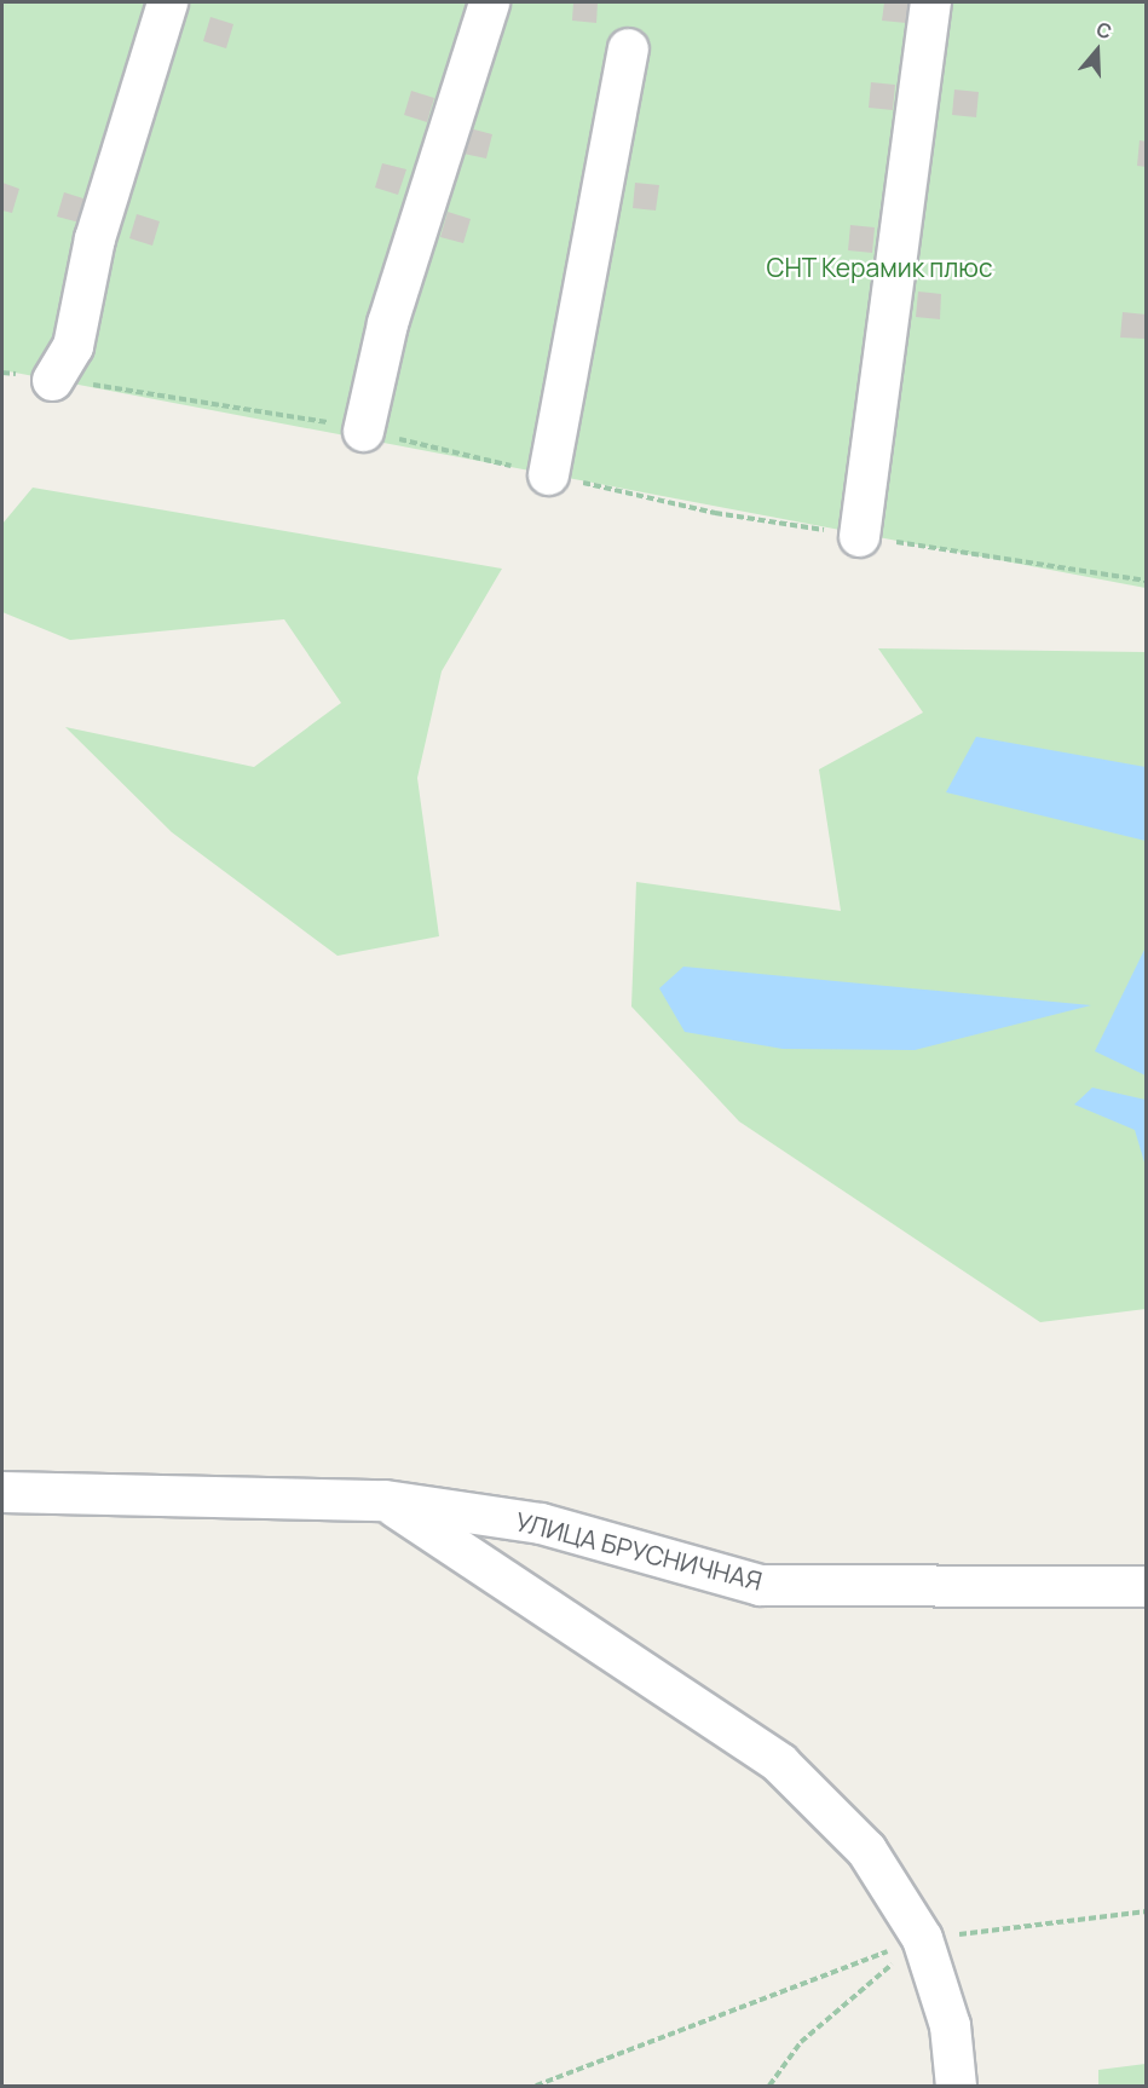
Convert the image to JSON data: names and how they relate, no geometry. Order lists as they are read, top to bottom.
{
  "streets": {
    "street": ["УЛИЦА БРУСНИЧНАЯ"]
  },
  "parks": ["СНТ Керамик плюс"],
  "north": "top"
}
